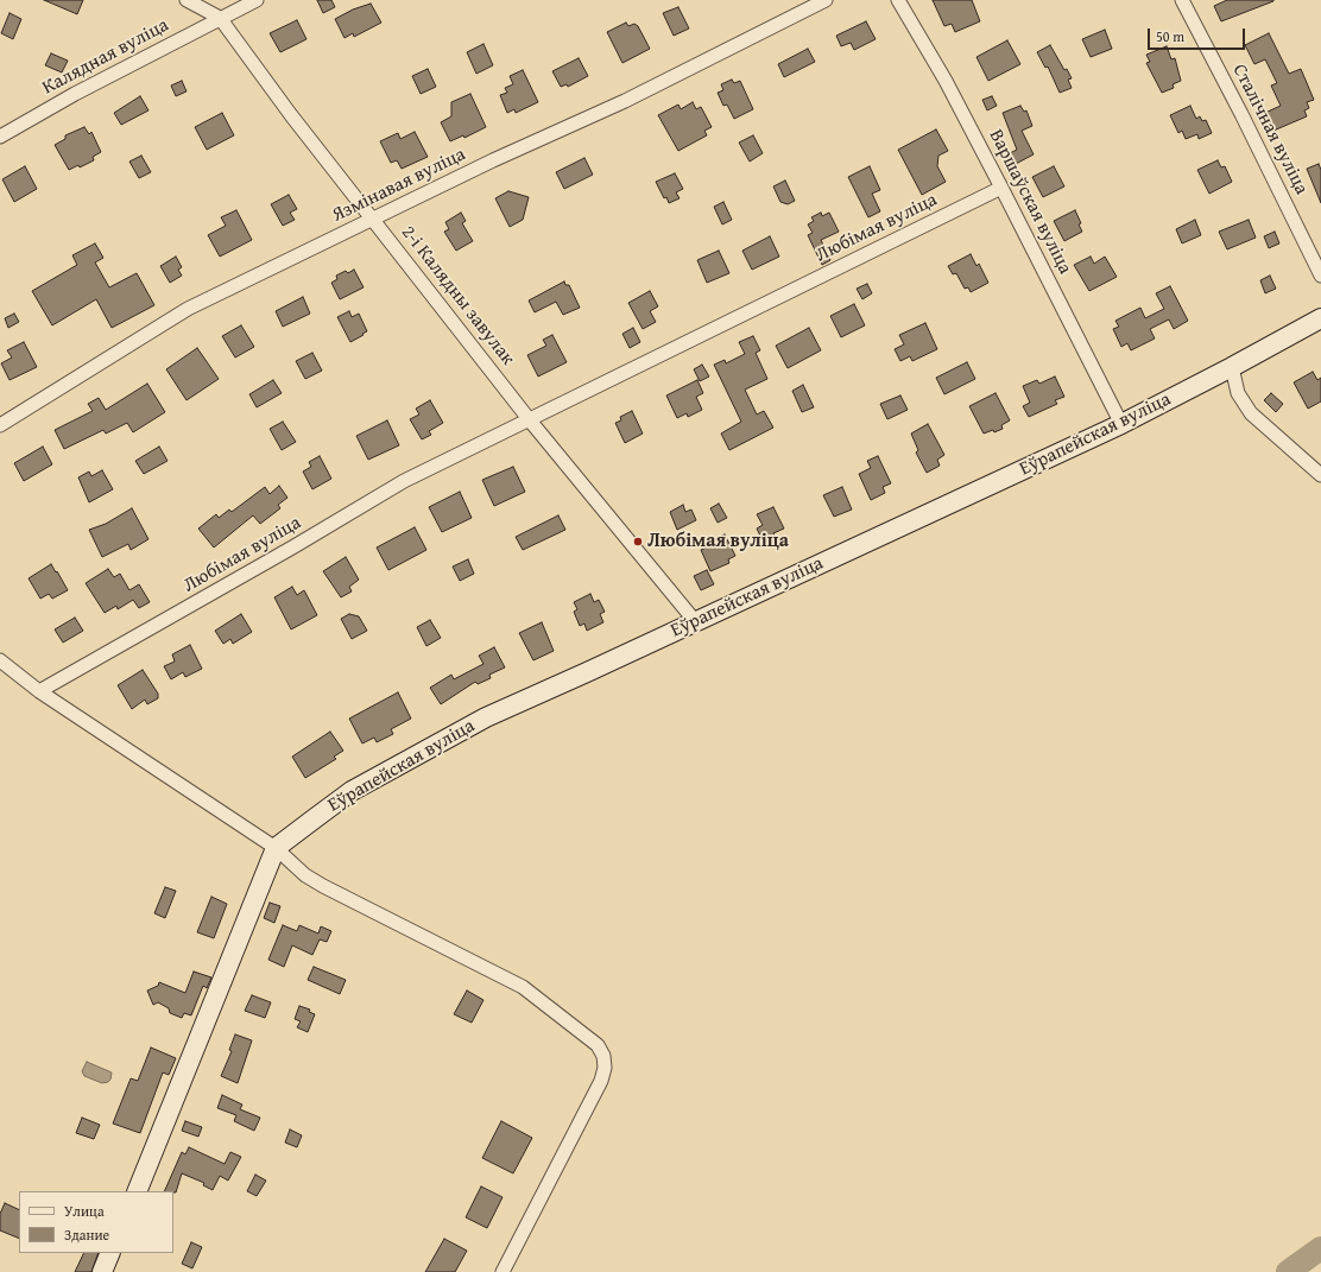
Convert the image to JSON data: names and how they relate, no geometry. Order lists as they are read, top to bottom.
{
  "streets": {
    "street": [
      "Калядная вуліца",
      "Сталічная вуліца",
      "Язмінавая вуліца",
      "Варшаўская вуліца",
      "Любімая вуліца",
      "2-і Калядны завулак",
      "Еўрапейская вуліца"
    ]
  },
  "crossings": [
    ["Калядная вуліца", "2-і Калядны завулак"],
    ["Язмінавая вуліца", "2-і Калядны завулак"],
    ["Варшаўская вуліца", "Любімая вуліца"],
    ["Варшаўская вуліца", "Еўрапейская вуліца"],
    ["Любімая вуліца", "2-і Калядны завулак"],
    ["2-і Калядны завулак", "Еўрапейская вуліца"]
  ],
  "places": ["Любімая вуліца"],
  "legend": ["Улица", "Здание"],
  "scale_bar": "50 m"
}
